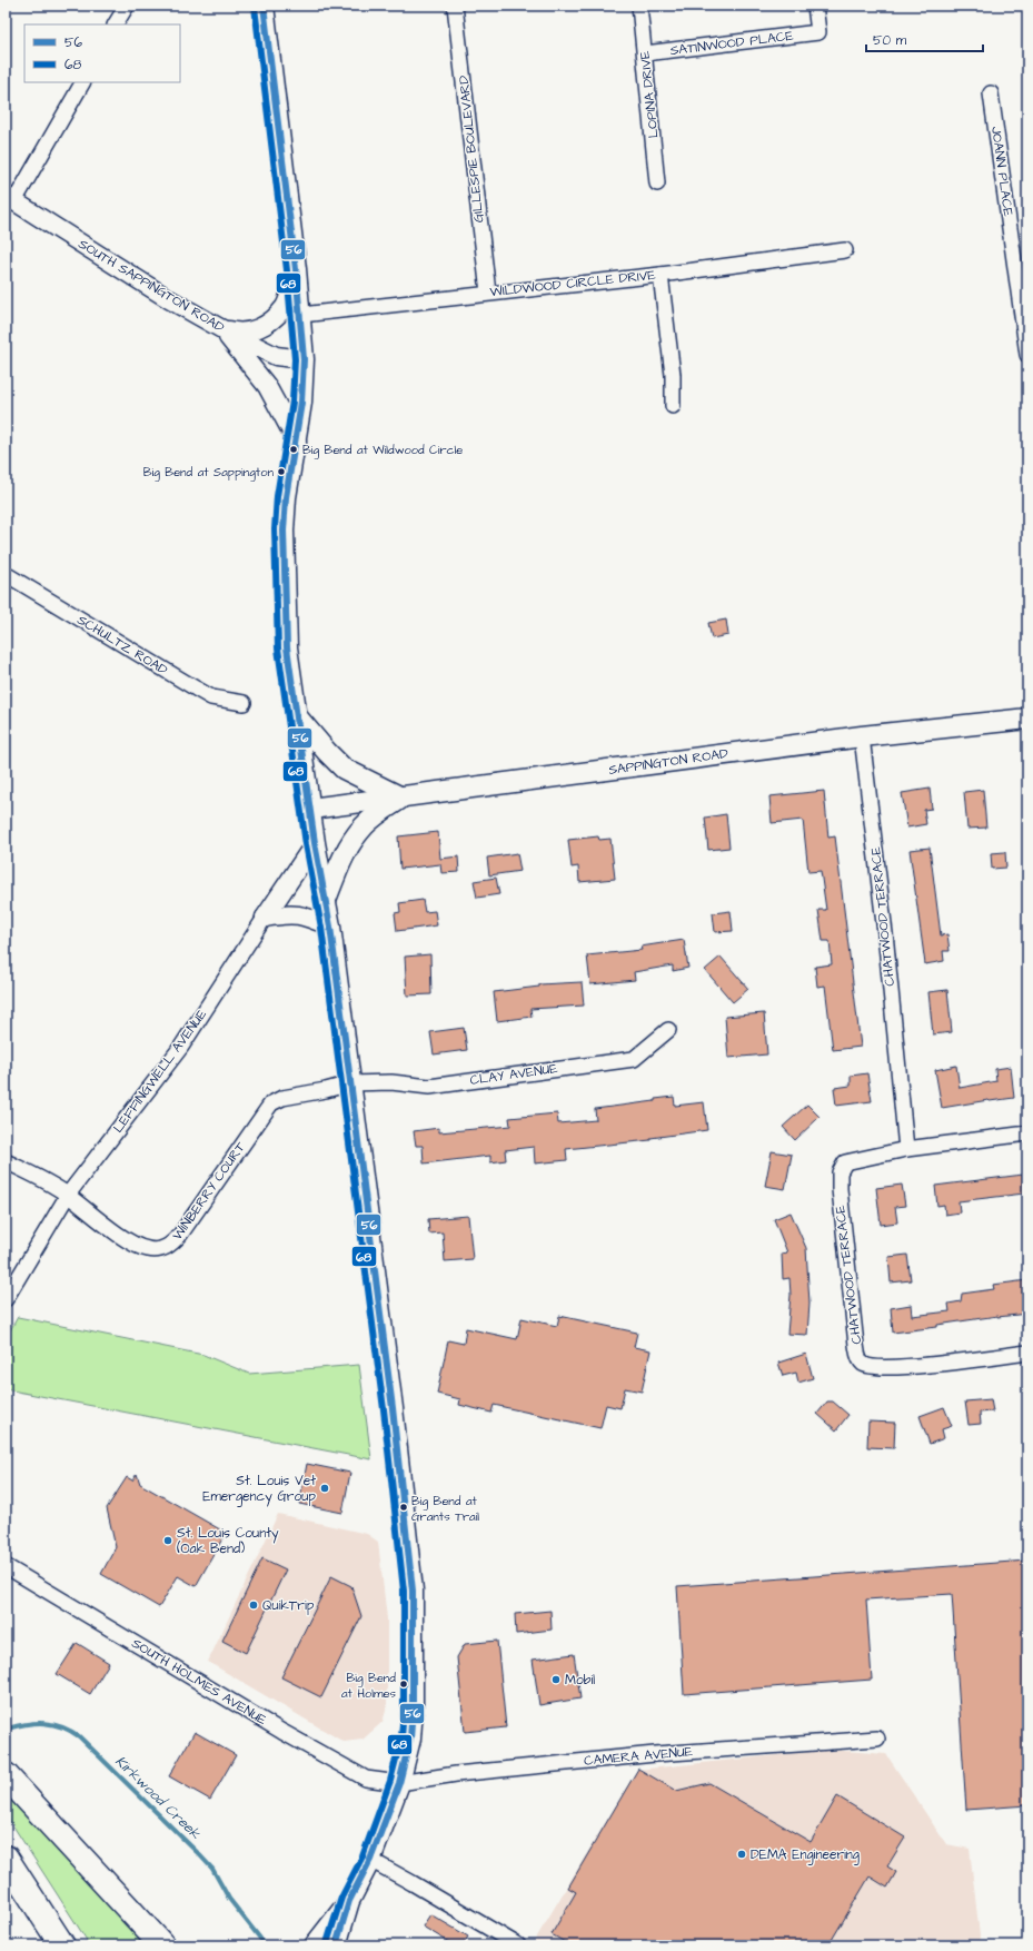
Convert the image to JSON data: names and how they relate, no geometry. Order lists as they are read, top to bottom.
{
  "streets": {
    "main road": ["SAPPINGTON ROAD"],
    "street": [
      "SATINWOOD PLACE",
      "LOPINA DRIVE",
      "GILLESPIE BOULEVARD",
      "JOANN PLACE",
      "WILDWOOD CIRCLE DRIVE",
      "SOUTH SAPPINGTON ROAD",
      "SCHULTZ ROAD",
      "CHATWOOD TERRACE",
      "LEFFINGWELL AVENUE",
      "CLAY AVENUE",
      "WINBERRY COURT",
      "SOUTH HOLMES AVENUE",
      "CAMERA AVENUE"
    ]
  },
  "crossings": [
    ["SATINWOOD PLACE", "LOPINA DRIVE"],
    ["GILLESPIE BOULEVARD", "WILDWOOD CIRCLE DRIVE"],
    ["SAPPINGTON ROAD", "CHATWOOD TERRACE"],
    ["LEFFINGWELL AVENUE", "WINBERRY COURT"],
    ["CLAY AVENUE", "WINBERRY COURT"],
    ["SOUTH HOLMES AVENUE", "CAMERA AVENUE"]
  ],
  "water": ["Kirkwood Creek"],
  "places": [
    "Big Bend at Wildwood Circle",
    "Big Bend at Sappington",
    "St. Louis Vet Emergency Group",
    "Big Bend at Grants Trail",
    "St. Louis County (Oak Bend)",
    "QuikTrip",
    "Mobil",
    "Big Bend at Holmes",
    "DEMA Engineering"
  ],
  "lines": ["transit line 56", "transit line 68"],
  "legend": ["56", "68"],
  "scale_bar": "50 m"
}
